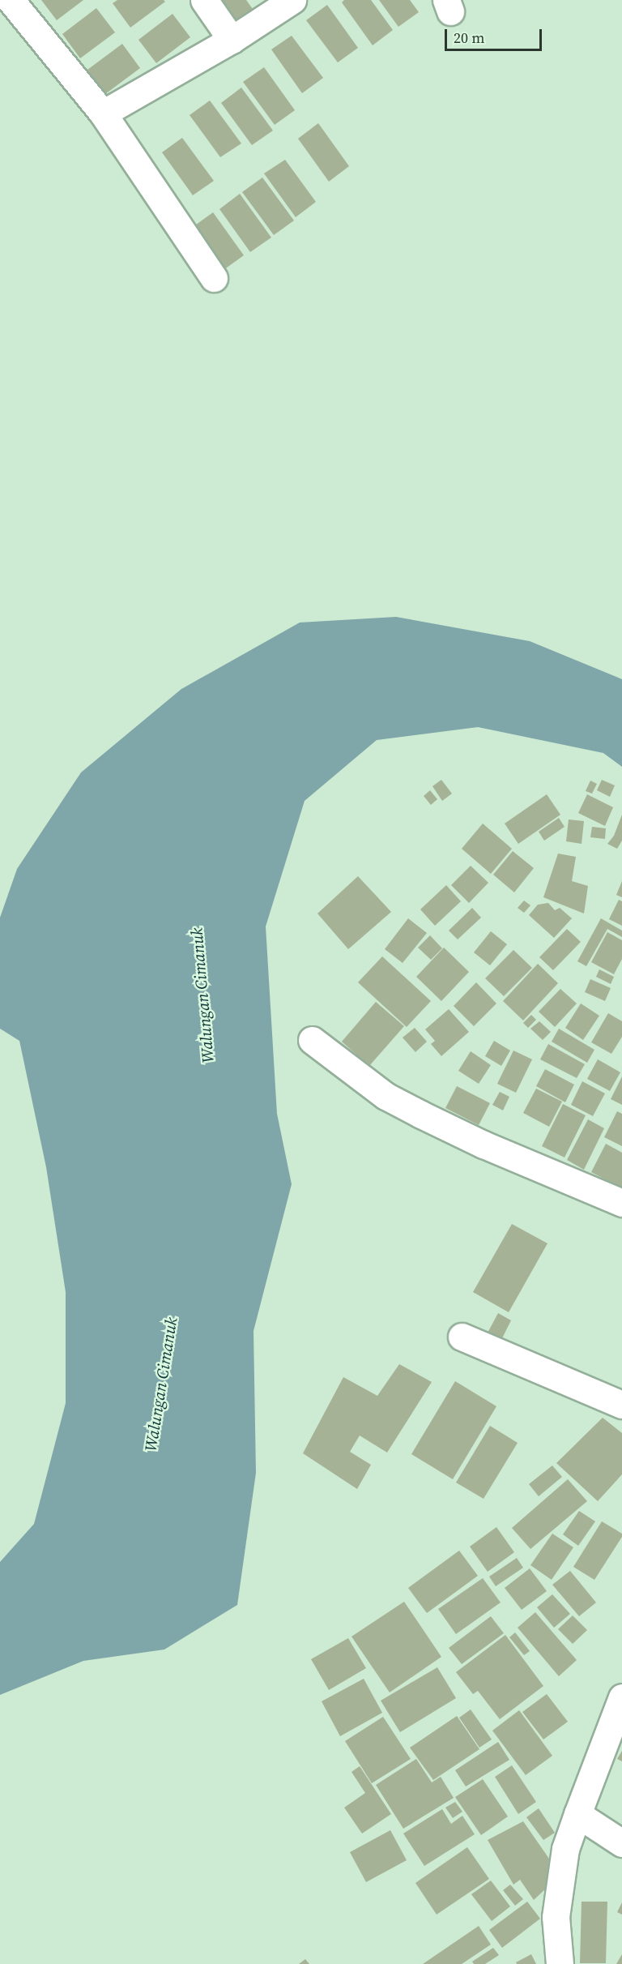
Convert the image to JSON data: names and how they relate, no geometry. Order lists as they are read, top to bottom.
{
  "water": ["Walungan Cimanuk"],
  "scale_bar": "20 m"
}
